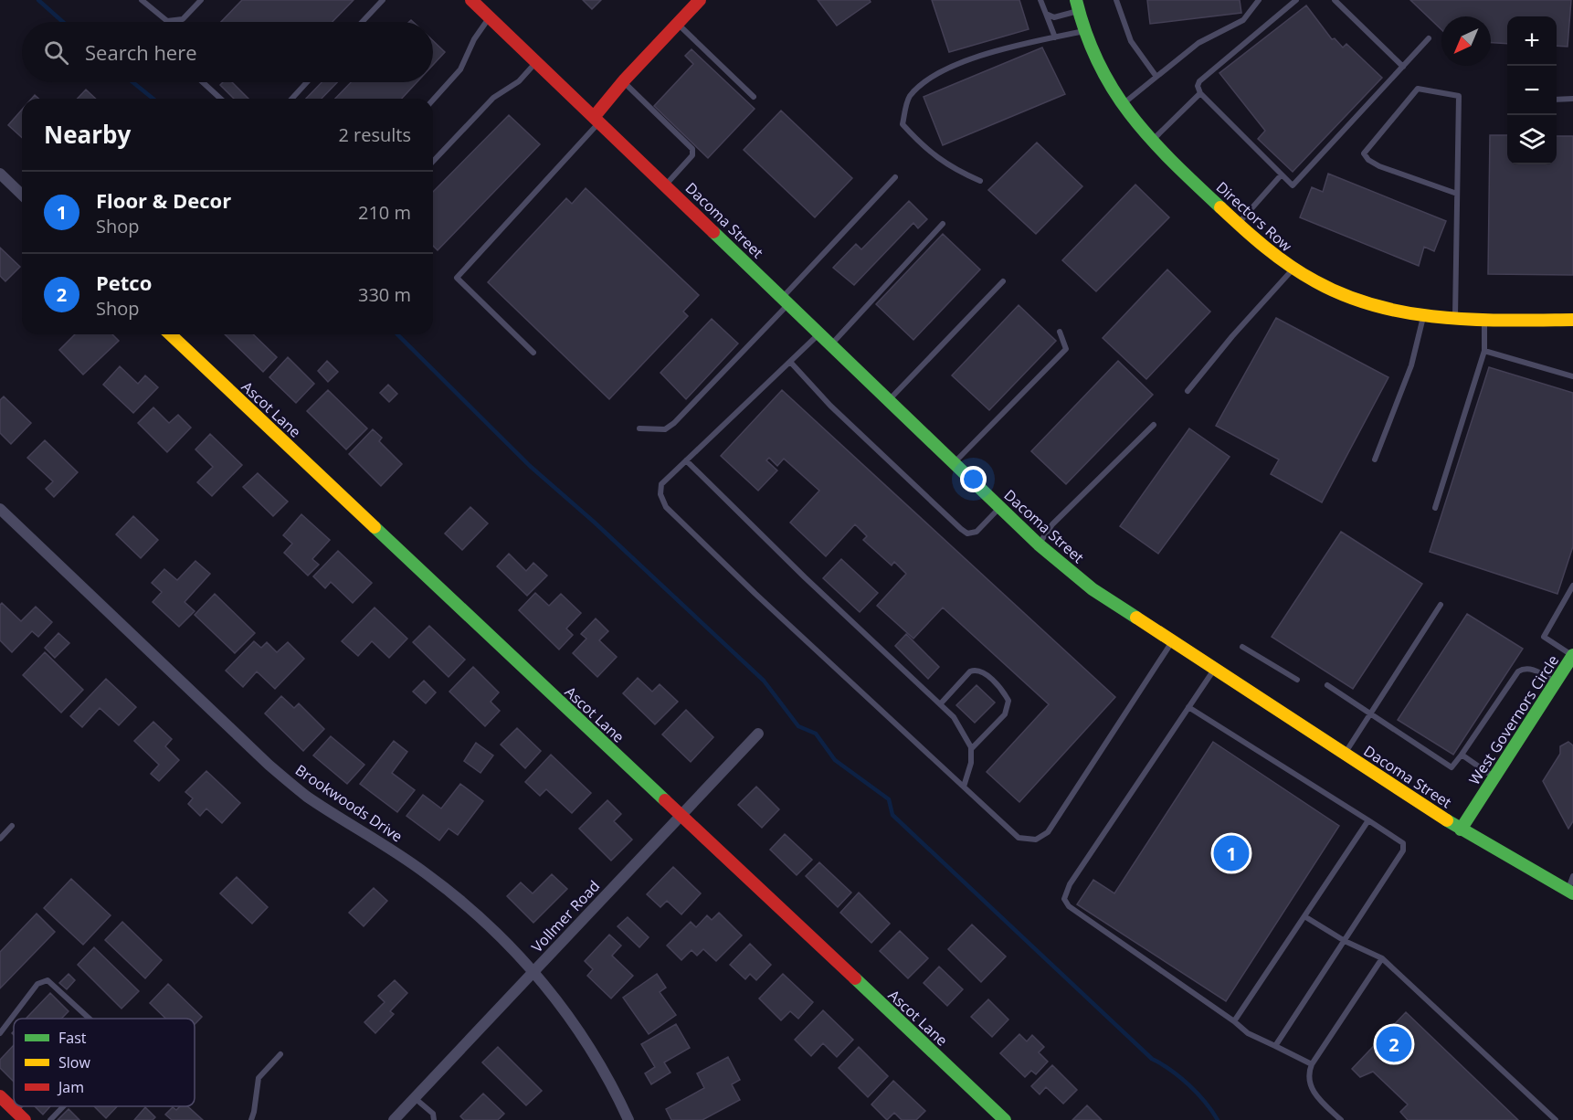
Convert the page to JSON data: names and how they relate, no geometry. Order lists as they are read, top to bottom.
{
  "streets": {
    "street": [
      "Directors Row",
      "Dacoma Street",
      "Ascot Lane",
      "West Governors Circle",
      "Brookwoods Drive",
      "Vollmer Road"
    ]
  },
  "crossings": [
    ["Dacoma Street", "West Governors Circle"],
    ["Ascot Lane", "Vollmer Road"],
    ["Brookwoods Drive", "Vollmer Road"]
  ],
  "legend": ["Fast", "Slow", "Jam"],
  "north": "bottom left",
  "page": {
    "map_buttons": ["+", "−"],
    "search": "Search here",
    "heading": ["Nearby", "2 results"],
    "list": [
      {
        "mark": "1",
        "name": "Floor & Decor",
        "note": "Shop",
        "value": "210 m"
      },
      {
        "mark": "2",
        "name": "Petco",
        "note": "Shop",
        "value": "330 m"
      }
    ],
    "pins": ["1", "2"]
  }
}
